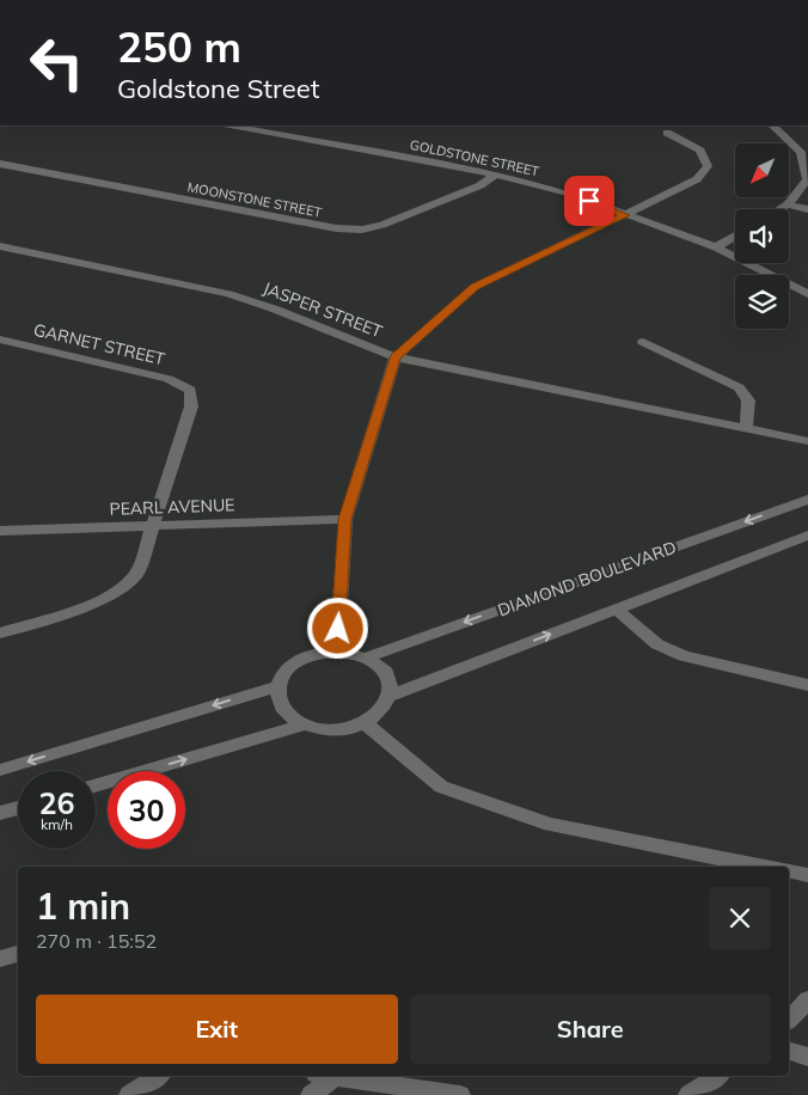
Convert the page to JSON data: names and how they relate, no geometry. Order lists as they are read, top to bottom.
{
  "streets": {
    "street": [
      "GOLDSTONE STREET",
      "MOONSTONE STREET",
      "JASPER STREET",
      "GARNET STREET",
      "PEARL AVENUE",
      "DIAMOND BOULEVARD"
    ]
  },
  "crossings": [
    ["GOLDSTONE STREET", "MOONSTONE STREET"],
    ["GARNET STREET", "PEARL AVENUE"]
  ],
  "north": "bottom left",
  "page": {
    "turn": ["250 m", "Goldstone Street"],
    "speed": "26 km/h",
    "limit": "30",
    "heading": ["1 min", "270 m · 15:52"],
    "buttons": ["Exit", "Share"]
  }
}
